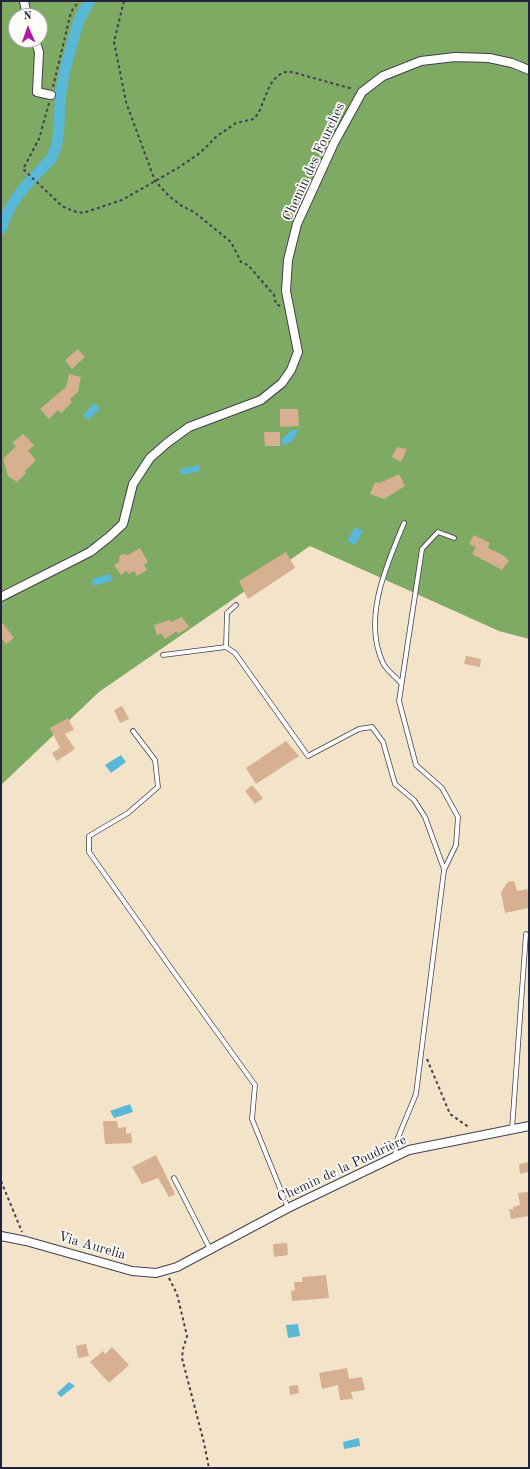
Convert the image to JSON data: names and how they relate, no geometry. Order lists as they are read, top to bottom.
{
  "streets": {
    "street": ["Chemin des Fourches", "Chemin de la Poudrière", "Via Aurelia"]
  },
  "crossings": [
    ["Chemin de la Poudrière", "Via Aurelia"]
  ],
  "north": "top"
}
